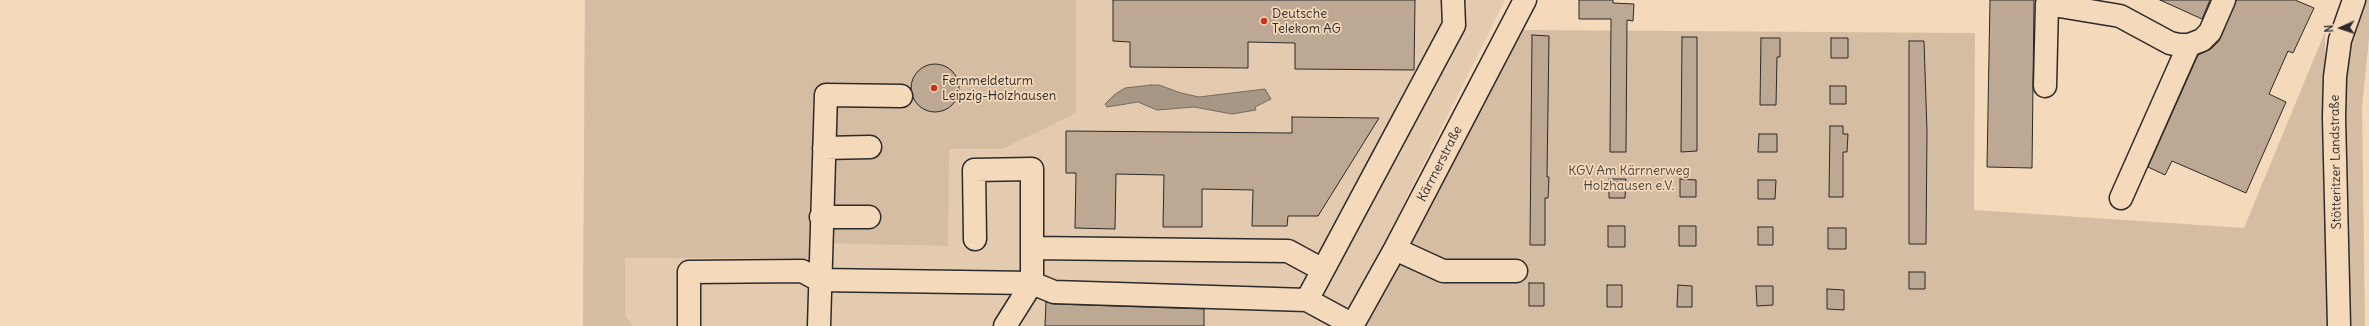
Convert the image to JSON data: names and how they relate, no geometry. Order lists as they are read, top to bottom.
{
  "streets": {
    "street": ["Stötteritzer Landstraße", "Kärrnerstraße"]
  },
  "parks": ["KGV Am Kärrnerweg Holzhausen e.V."],
  "places": ["Deutsche Telekom AG", "Fernmeldeturm Leipzig-Holzhausen"],
  "north": "left"
}
